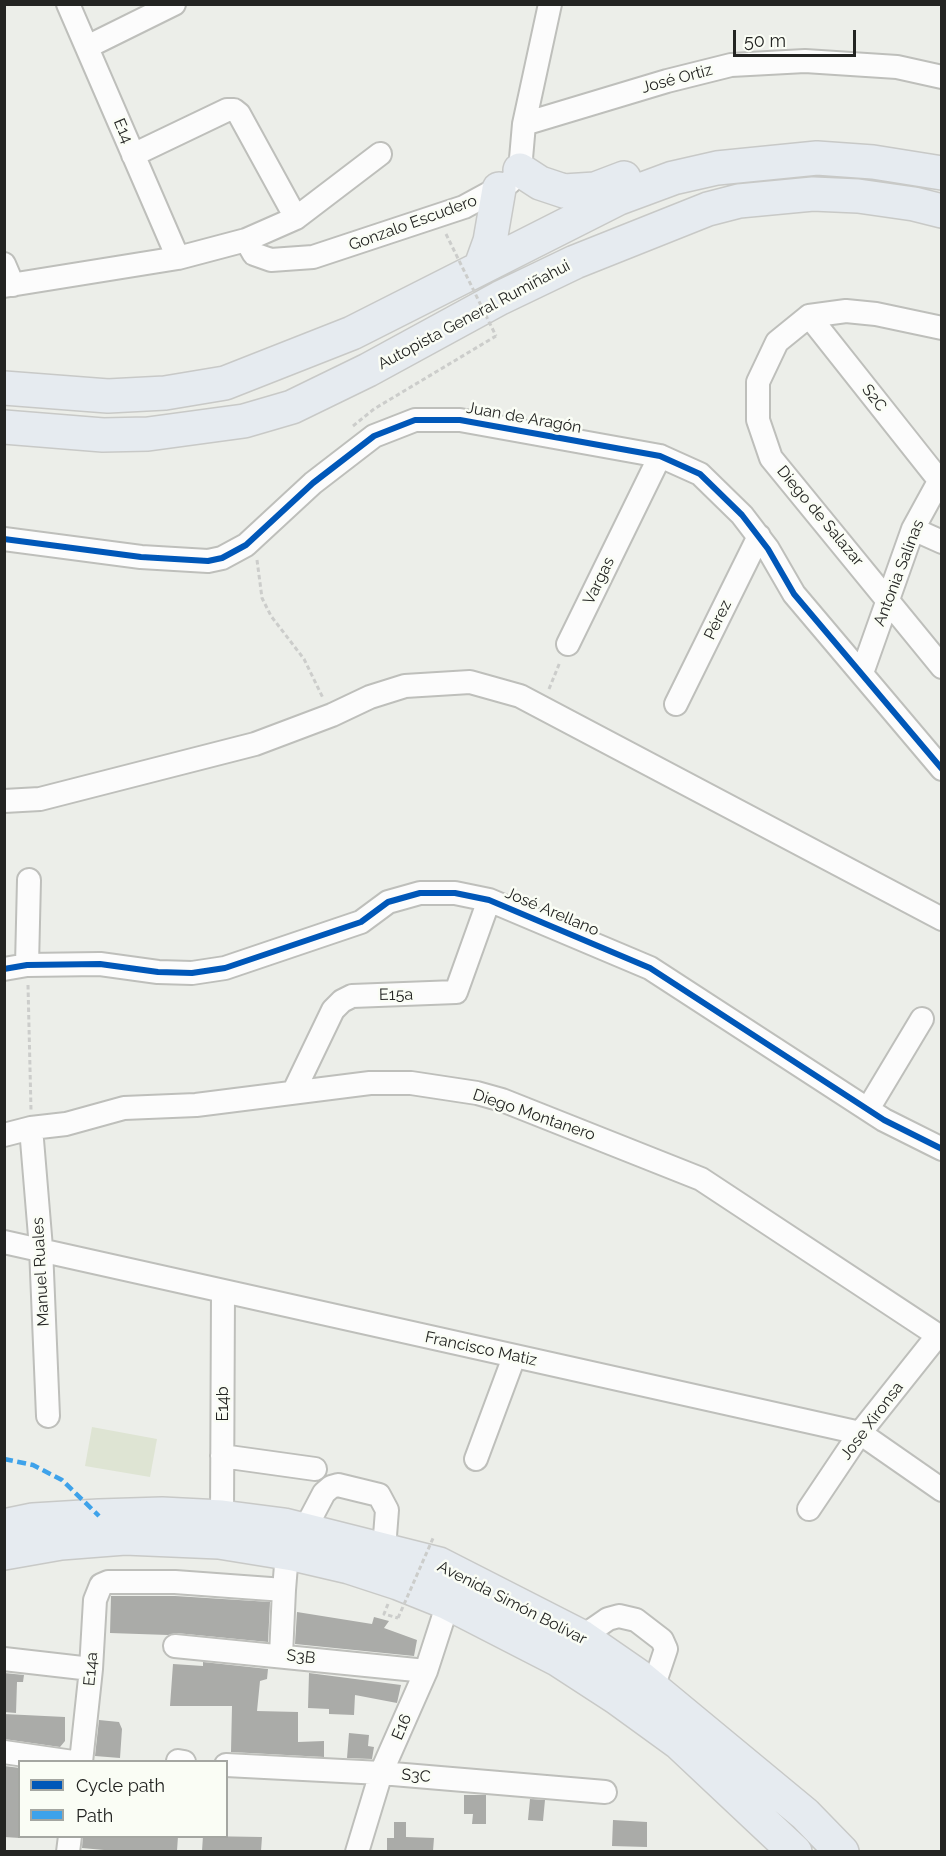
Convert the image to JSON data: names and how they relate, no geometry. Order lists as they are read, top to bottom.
{
  "streets": {
    "highway": ["Autopista General Rumiñahui", "Avenida Simón Bolívar"],
    "street": [
      "José Ortiz",
      "E14",
      "Gonzalo Escudero",
      "S2C",
      "Juan de Aragón",
      "Diego de Salazar",
      "Antonia Salinas",
      "Vargas",
      "Pérez",
      "José Arellano",
      "E15a",
      "Diego Montanero",
      "Manuel Ruales",
      "Francisco Matiz",
      "E14b",
      "Jose Xironsa",
      "S3B",
      "E14a",
      "E16",
      "S3C"
    ]
  },
  "crossings": [
    ["S2C", "Diego de Salazar"],
    ["S2C", "Antonia Salinas"],
    ["Juan de Aragón", "Antonia Salinas"],
    ["Juan de Aragón", "Vargas"],
    ["Juan de Aragón", "Pérez"],
    ["Diego de Salazar", "Antonia Salinas"],
    ["José Arellano", "E15a"],
    ["E15a", "Diego Montanero"],
    ["Diego Montanero", "Manuel Ruales"],
    ["Diego Montanero", "Jose Xironsa"],
    ["Manuel Ruales", "Francisco Matiz"],
    ["Francisco Matiz", "E14b"],
    ["Francisco Matiz", "Jose Xironsa"],
    ["E14b", "Avenida Simón Bolívar"],
    ["Avenida Simón Bolívar", "E16"],
    ["S3B", "E16"],
    ["E16", "S3C"]
  ],
  "legend": ["Cycle path", "Path"],
  "scale_bar": "50 m"
}
